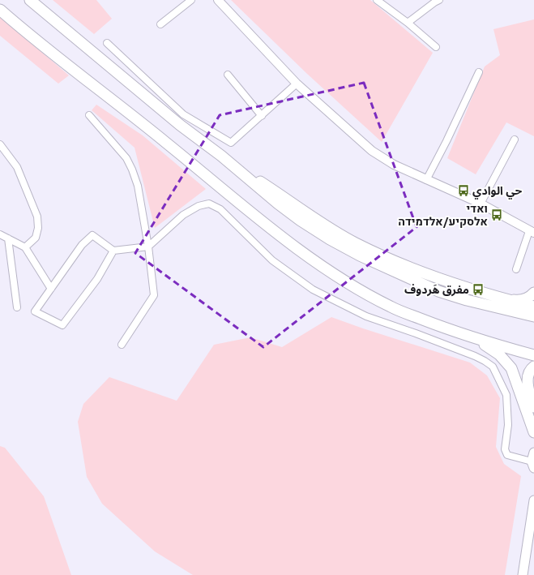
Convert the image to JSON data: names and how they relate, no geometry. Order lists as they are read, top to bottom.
{
  "places": {
    "bus stop": ["حي الوادي", "ואדי אלסקיע/אלדמידה", "مفرق هَردوف"]
  }
}
